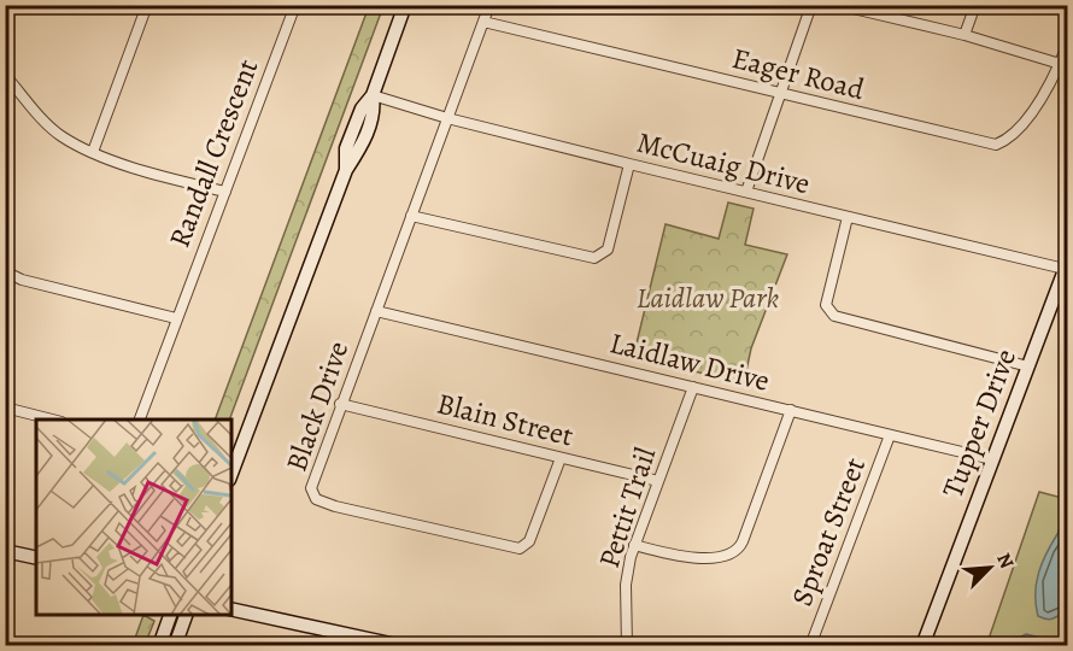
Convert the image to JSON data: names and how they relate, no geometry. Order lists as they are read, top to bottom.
{
  "streets": {
    "street": [
      "Eager Road",
      "Randall Crescent",
      "McCuaig Drive",
      "Laidlaw Drive",
      "Black Drive",
      "Blain Street",
      "Tupper Drive",
      "Pettit Trail",
      "Sproat Street"
    ]
  },
  "crossings": [
    ["Eager Road", "Black Drive"],
    ["McCuaig Drive", "Black Drive"],
    ["McCuaig Drive", "Tupper Drive"],
    ["Laidlaw Drive", "Black Drive"],
    ["Laidlaw Drive", "Tupper Drive"],
    ["Laidlaw Drive", "Pettit Trail"],
    ["Laidlaw Drive", "Sproat Street"],
    ["Black Drive", "Blain Street"],
    ["Blain Street", "Pettit Trail"]
  ],
  "parks": ["Laidlaw Park"],
  "north": "top right"
}
